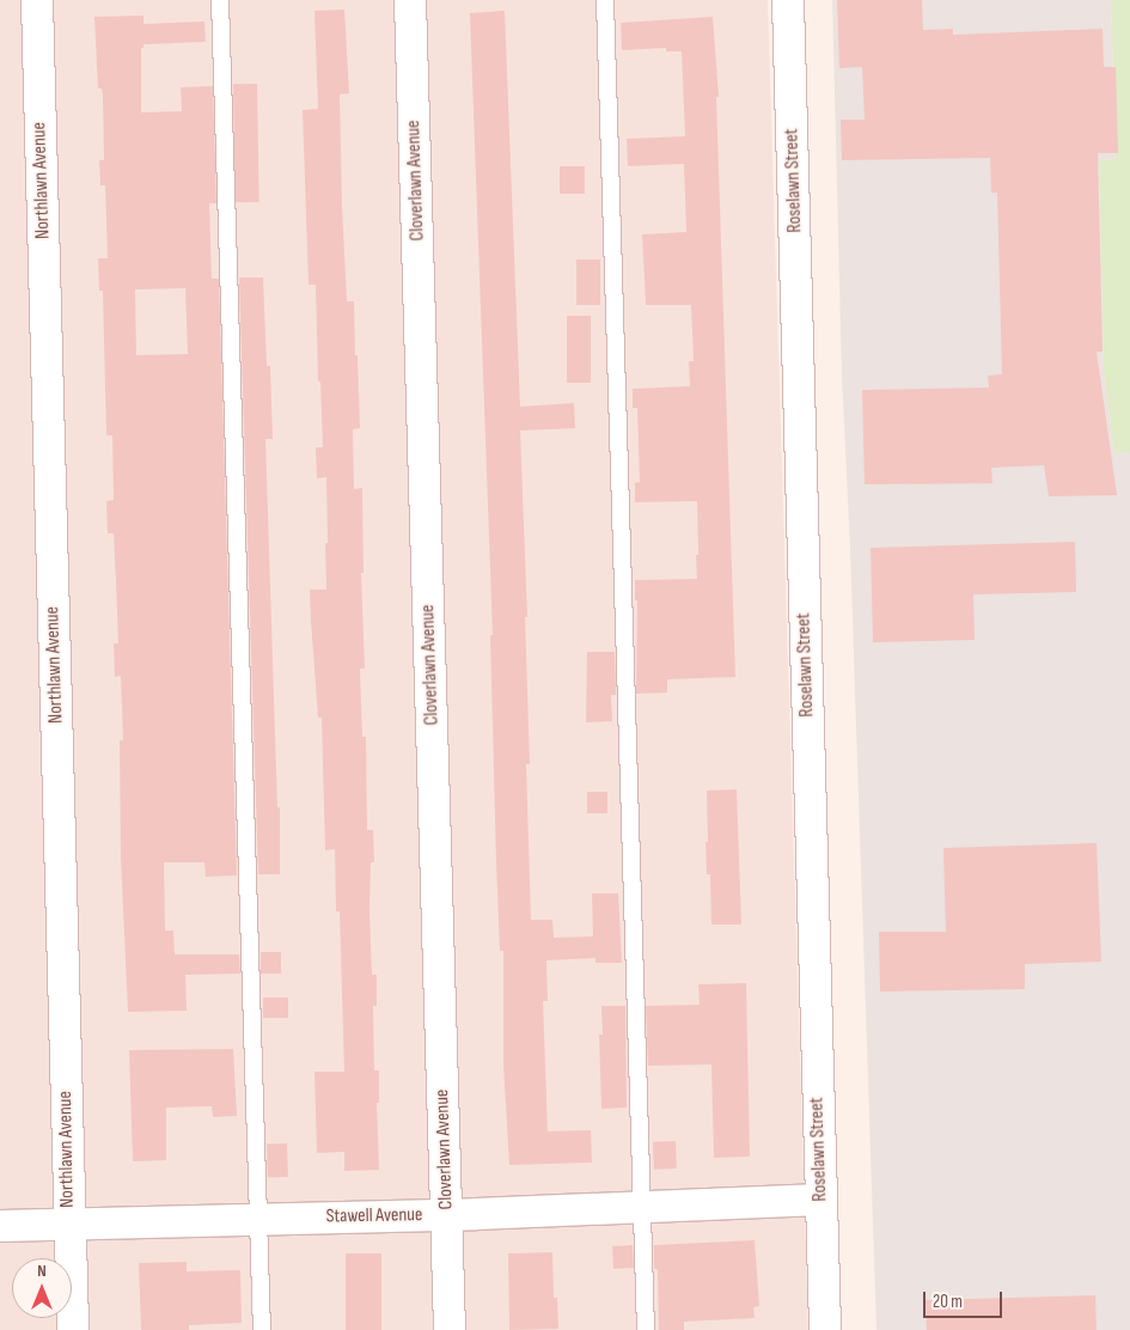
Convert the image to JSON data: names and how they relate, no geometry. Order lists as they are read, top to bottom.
{
  "streets": {
    "street": [
      "Northlawn Avenue",
      "Cloverlawn Avenue",
      "Roselawn Street",
      "Stawell Avenue"
    ]
  },
  "crossings": [
    ["Northlawn Avenue", "Stawell Avenue"],
    ["Cloverlawn Avenue", "Stawell Avenue"],
    ["Roselawn Street", "Stawell Avenue"]
  ],
  "scale_bar": "20 m",
  "north": "top"
}
